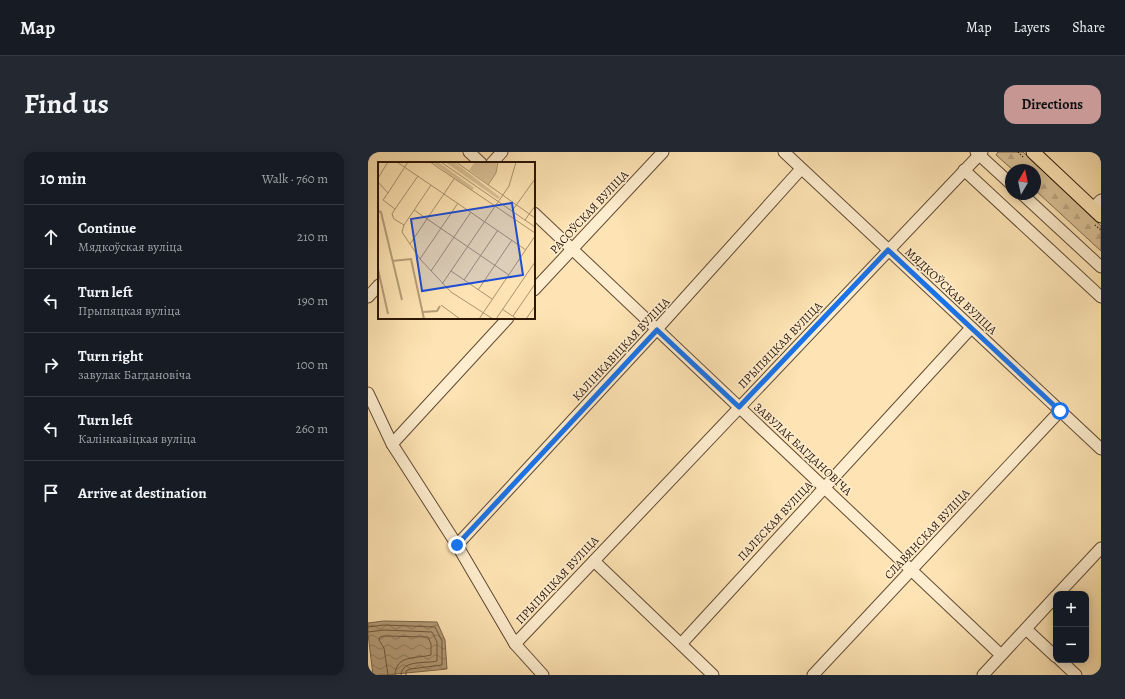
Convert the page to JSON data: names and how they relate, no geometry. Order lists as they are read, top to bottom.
{
  "streets": {
    "street": [
      "РАСОЎСКАЯ ВУЛІЦА",
      "МЯДКОЎСКАЯ ВУЛІЦА",
      "ПРЫПЯЦКАЯ ВУЛІЦА",
      "КАЛІНКАВІЦКАЯ ВУЛІЦА",
      "ЗАВУЛАК БАГДАНОВІЧА",
      "ПАЛЕСКАЯ ВУЛІЦА",
      "СЛАВЯНСКАЯ ВУЛІЦА"
    ]
  },
  "crossings": [
    ["РАСОЎСКАЯ ВУЛІЦА", "ЗАВУЛАК БАГДАНОВІЧА"],
    ["МЯДКОЎСКАЯ ВУЛІЦА", "ПРЫПЯЦКАЯ ВУЛІЦА"],
    ["МЯДКОЎСКАЯ ВУЛІЦА", "КАЛІНКАВІЦКАЯ ВУЛІЦА"],
    ["МЯДКОЎСКАЯ ВУЛІЦА", "ПАЛЕСКАЯ ВУЛІЦА"],
    ["МЯДКОЎСКАЯ ВУЛІЦА", "СЛАВЯНСКАЯ ВУЛІЦА"],
    ["ПРЫПЯЦКАЯ ВУЛІЦА", "ЗАВУЛАК БАГДАНОВІЧА"],
    ["КАЛІНКАВІЦКАЯ ВУЛІЦА", "ЗАВУЛАК БАГДАНОВІЧА"],
    ["ЗАВУЛАК БАГДАНОВІЧА", "ПАЛЕСКАЯ ВУЛІЦА"],
    ["ЗАВУЛАК БАГДАНОВІЧА", "СЛАВЯНСКАЯ ВУЛІЦА"]
  ],
  "north": "top",
  "page": {
    "header": "Map",
    "nav": ["Map", "Layers", "Share"],
    "title": "Find us",
    "buttons": "Directions",
    "heading": ["10 min", "Walk · 760 m"],
    "list": [
      ["Continue", "Мядкоўская вуліца", "210 m"],
      ["Turn left", "Прыпяцкая вуліца", "190 m"],
      ["Turn right", "завулак Багдановіча", "100 m"],
      ["Turn left", "Калінкавіцкая вуліца", "260 m"],
      "Arrive at destination"
    ],
    "map_buttons": ["+", "−"]
  }
}
